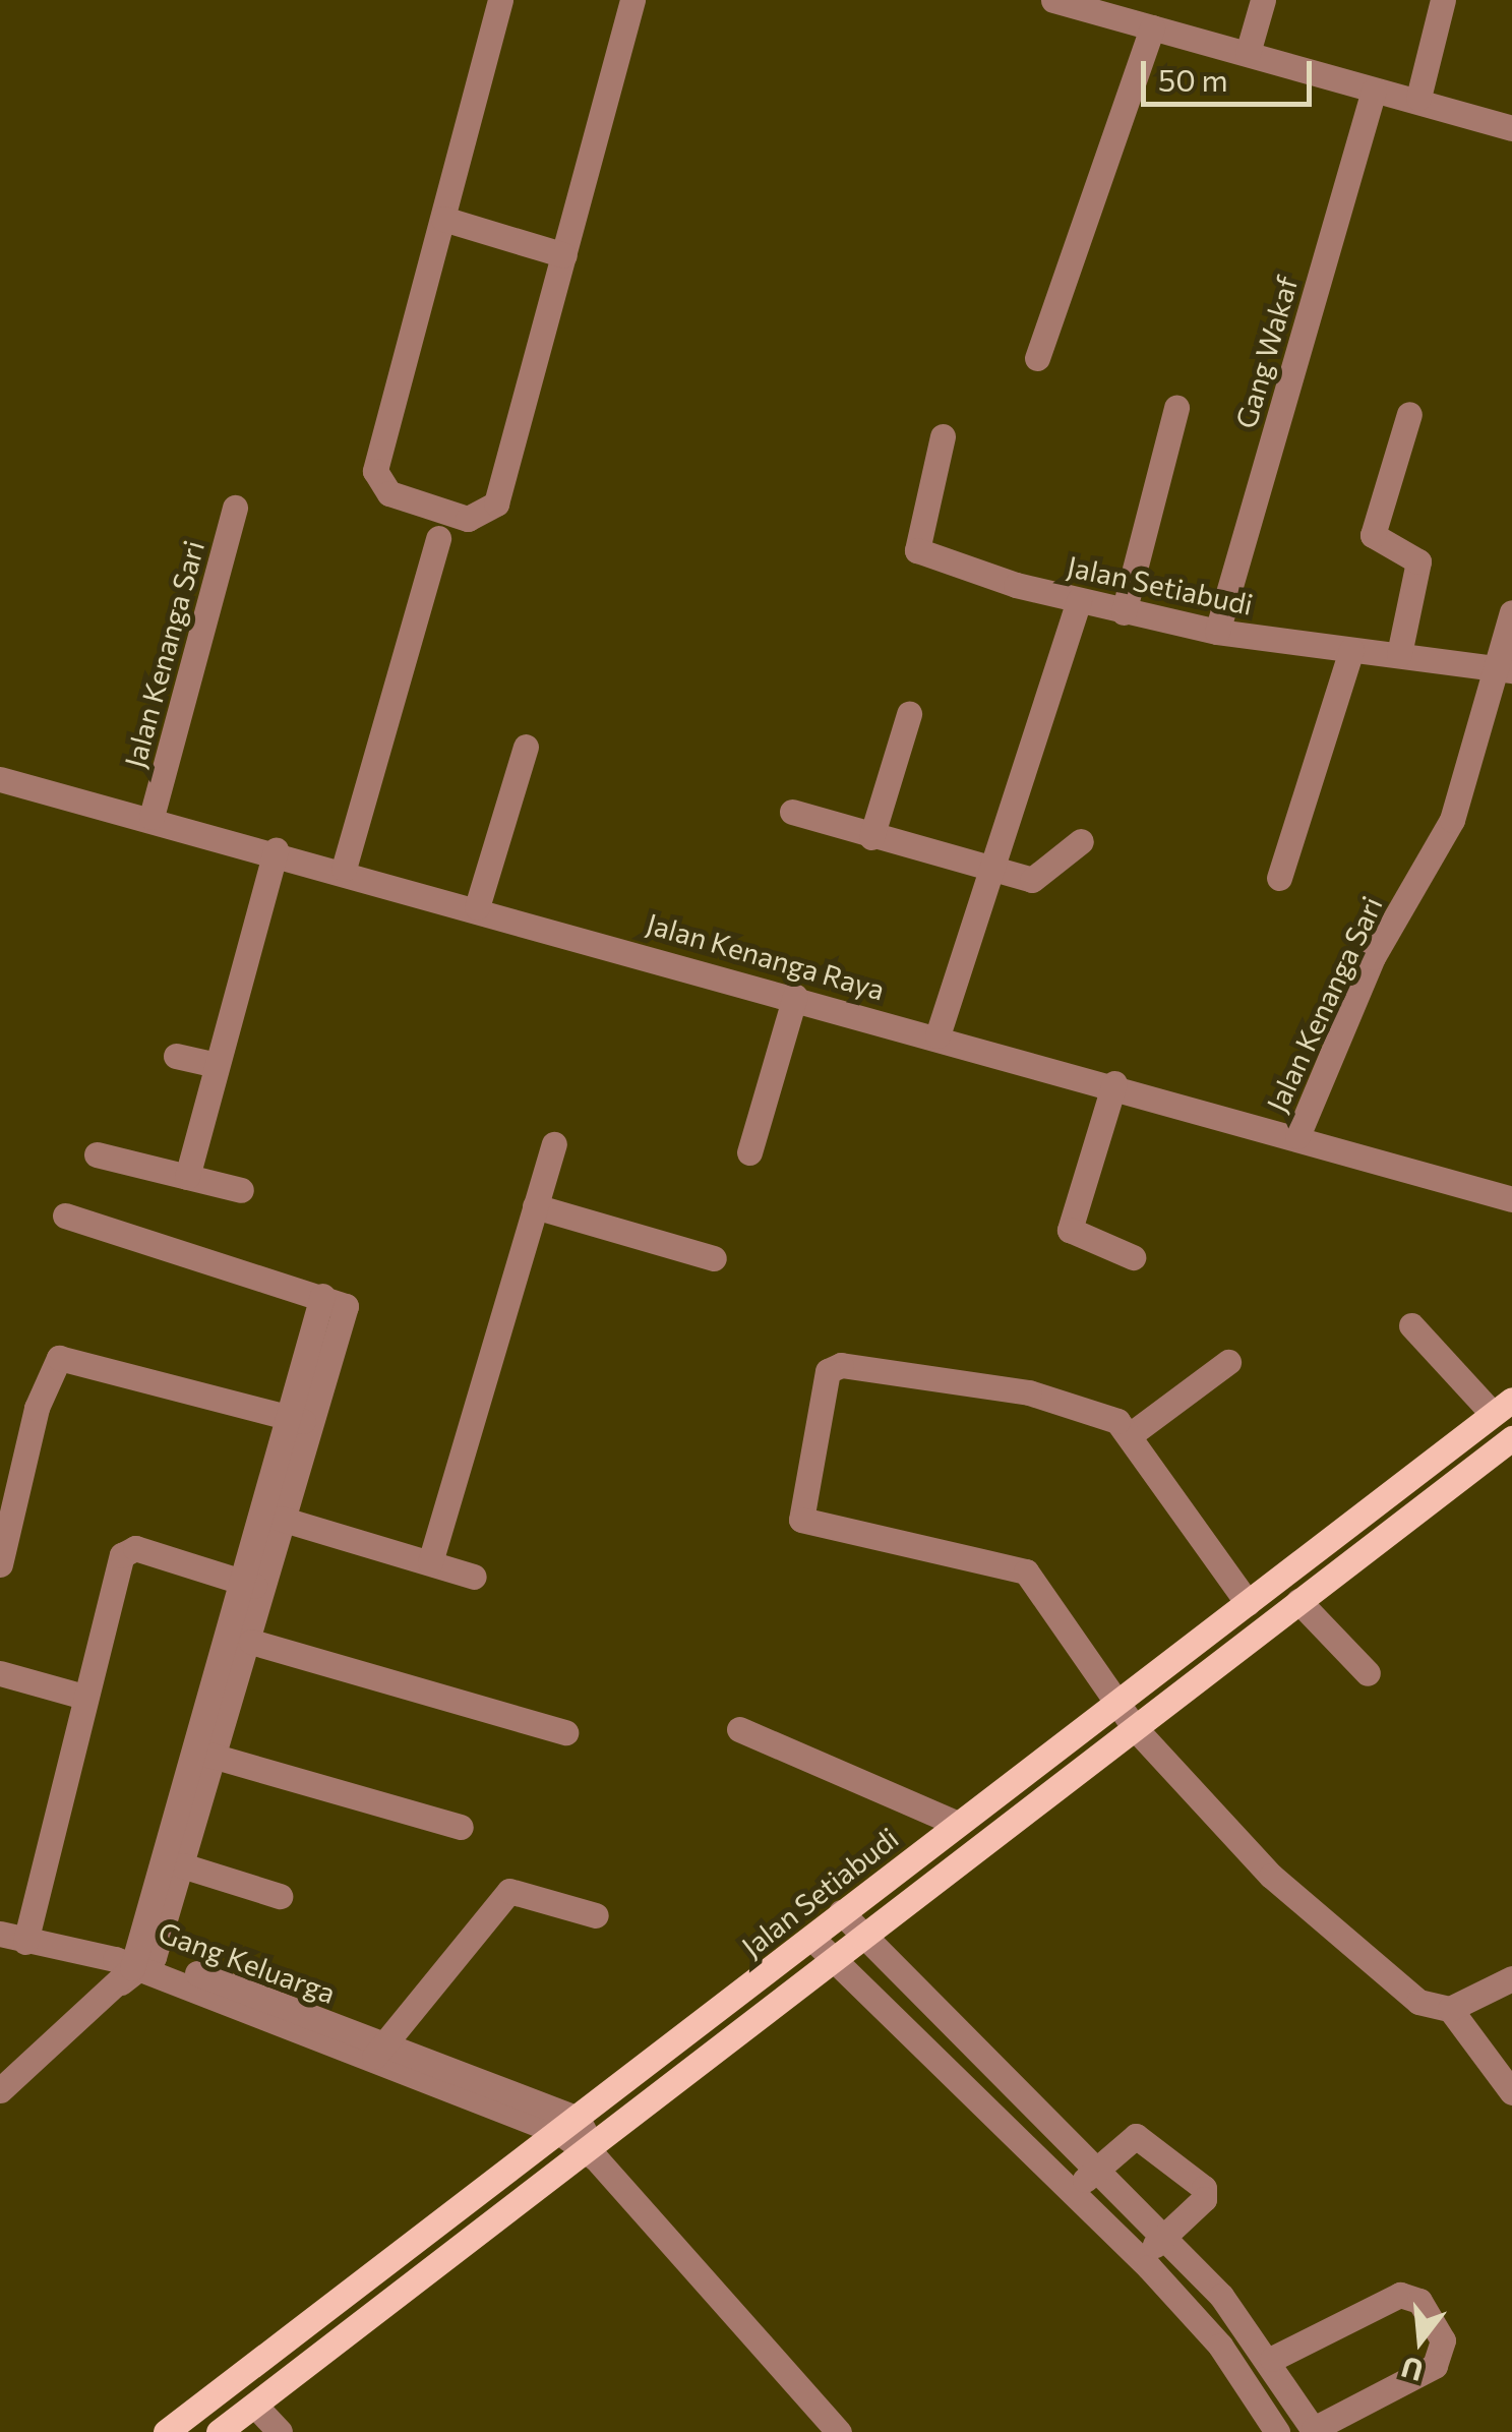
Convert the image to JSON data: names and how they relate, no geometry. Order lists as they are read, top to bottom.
{
  "streets": {
    "main road": ["Jalan Setiabudi"],
    "street": [
      "Gang Wakaf",
      "Jalan Kenanga Sari",
      "Jalan Kenanga Raya",
      "Gang Keluarga"
    ]
  },
  "crossings": [
    ["Gang Wakaf", "Jalan Setiabudi"],
    ["Jalan Setiabudi", "Jalan Kenanga Sari"],
    ["Jalan Setiabudi", "Gang Keluarga"],
    ["Jalan Kenanga Sari", "Jalan Kenanga Raya"]
  ],
  "scale_bar": "50 m",
  "north": "bottom"
}
